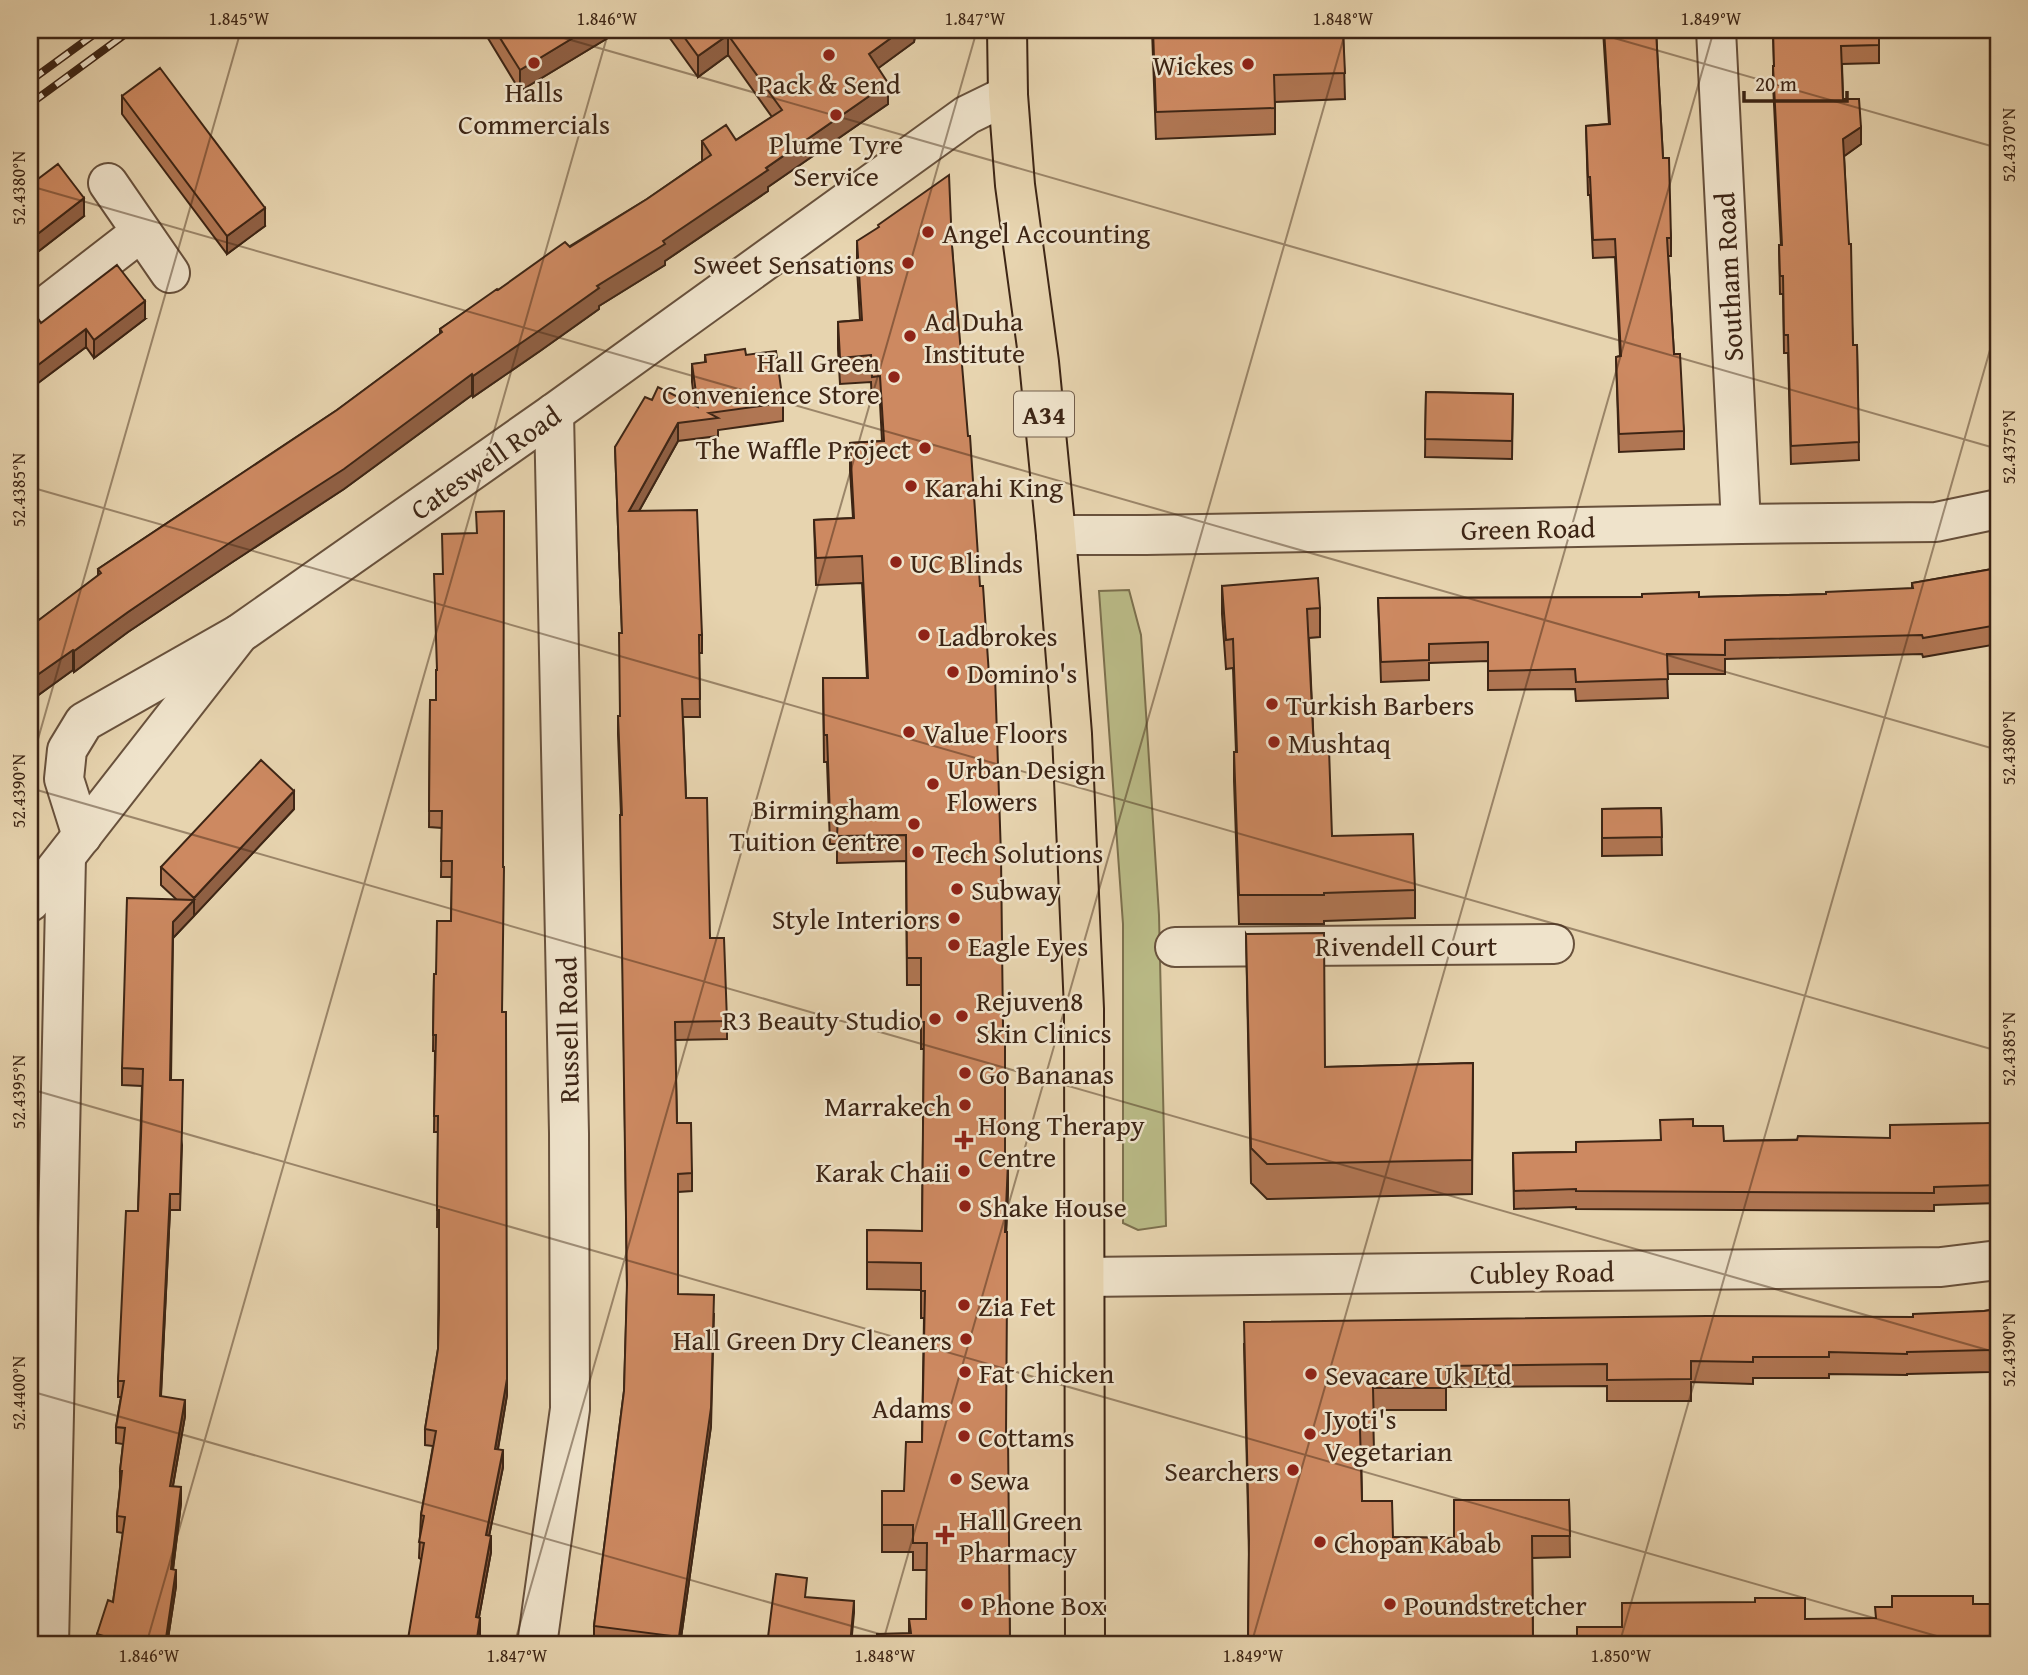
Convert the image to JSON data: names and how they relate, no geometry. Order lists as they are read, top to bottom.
{
  "streets": {
    "highway": ["A34"],
    "street": [
      "Southam Road",
      "Cateswell Road",
      "Green Road",
      "Rivendell Court",
      "Russell Road",
      "Cubley Road"
    ]
  },
  "crossings": [
    ["Southam Road", "Green Road"],
    ["A34", "Cateswell Road"],
    ["A34", "Green Road"],
    ["A34", "Cubley Road"],
    ["Cateswell Road", "Russell Road"]
  ],
  "places": {
    "other": [
      "Pack & Send",
      "Halls Commercials",
      "Wickes",
      "Plume Tyre Service",
      "Angel Accounting",
      "Sweet Sensations",
      "Ad Duha Institute",
      "Hall Green Convenience Store",
      "The Waffle Project",
      "Karahi King",
      "UC Blinds",
      "Ladbrokes",
      "Domino's",
      "Turkish Barbers",
      "Value Floors",
      "Mushtaq",
      "Urban Design Flowers",
      "Birmingham Tuition Centre",
      "Tech Solutions",
      "Subway",
      "Style Interiors",
      "Eagle Eyes",
      "Rejuven8 Skin Clinics",
      "R3 Beauty Studio",
      "Go Bananas",
      "Marrakech",
      "Karak Chaii",
      "Shake House",
      "Zia Fet",
      "Hall Green Dry Cleaners",
      "Fat Chicken",
      "Sevacare Uk Ltd",
      "Adams",
      "Jyoti's Vegetarian",
      "Cottams",
      "Searchers",
      "Sewa",
      "Chopan Kabab",
      "Phone Box",
      "Poundstretcher"
    ],
    "health": ["Hong Therapy Centre", "Hall Green Pharmacy"]
  },
  "scale_bar": "20 m",
  "coordinates": [
    "1.845°W",
    "1.846°W",
    "1.847°W",
    "1.848°W",
    "1.849°W",
    "52.4370°N",
    "52.4380°N",
    "52.4375°N",
    "52.4385°N",
    "52.4390°N",
    "52.4395°N",
    "52.4400°N",
    "1.850°W"
  ]
}
